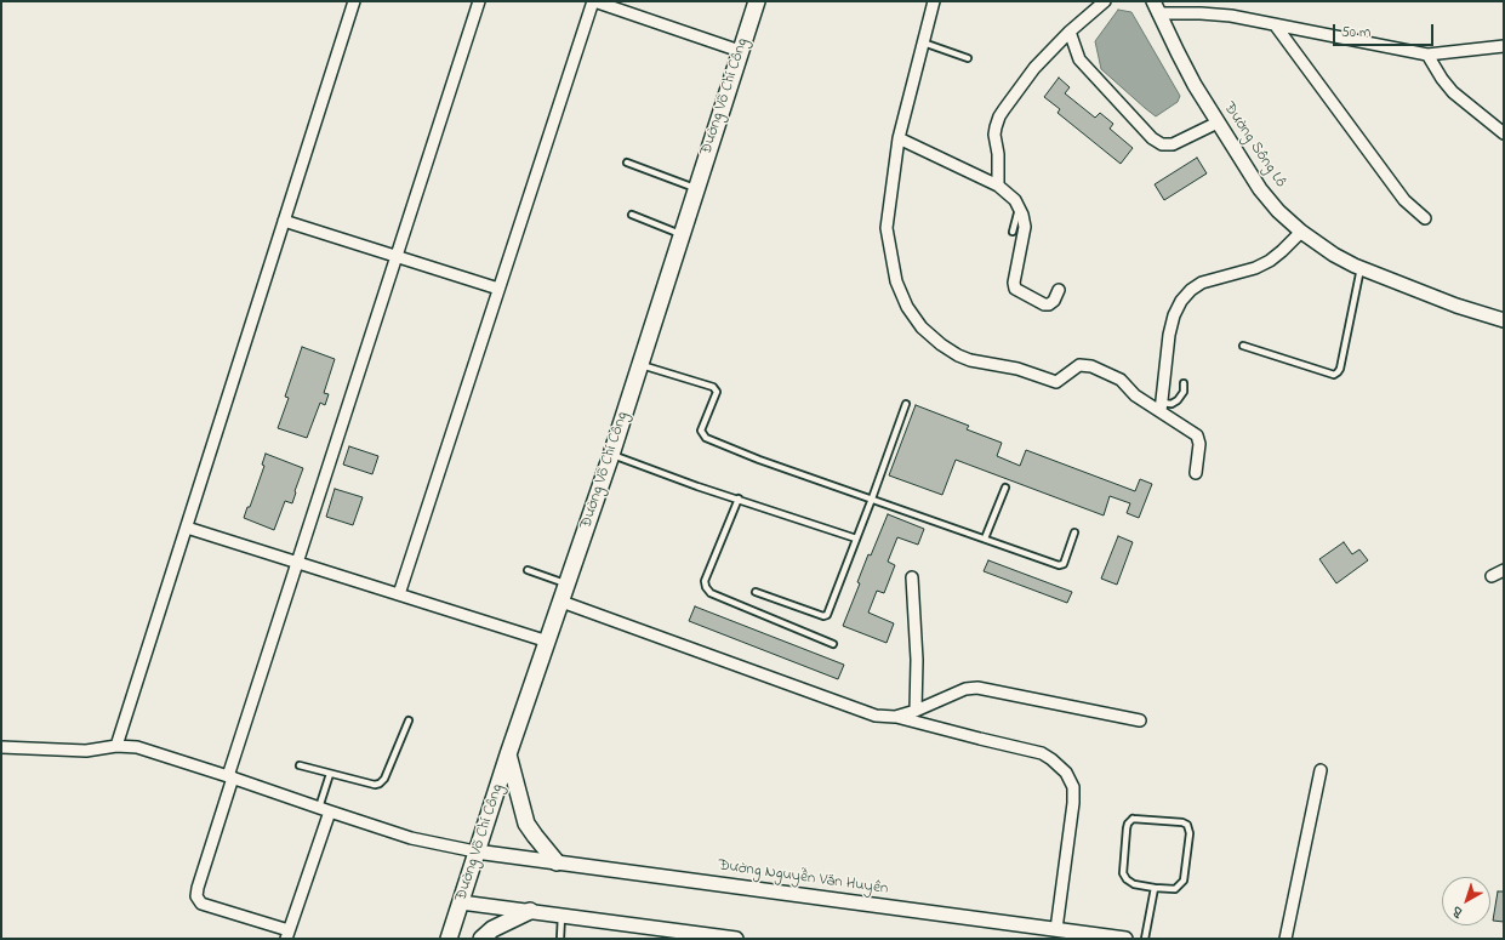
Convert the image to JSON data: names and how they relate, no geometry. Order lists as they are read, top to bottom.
{
  "streets": {
    "main road": ["Đường Võ Chí Công"],
    "street": ["Đường Sông Lô", "Đường Nguyễn Văn Huyên"]
  },
  "crossings": [
    ["Đường Võ Chí Công", "Đường Nguyễn Văn Huyên"]
  ],
  "scale_bar": "50 m",
  "north": "bottom left"
}
